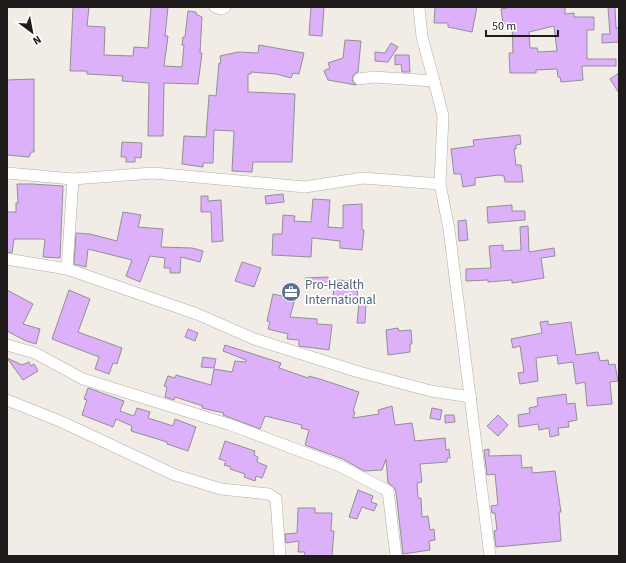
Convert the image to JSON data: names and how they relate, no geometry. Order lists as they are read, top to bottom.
{
  "places": {
    "office": ["Pro-Health International"]
  },
  "scale_bar": "50 m",
  "north": "bottom right"
}
